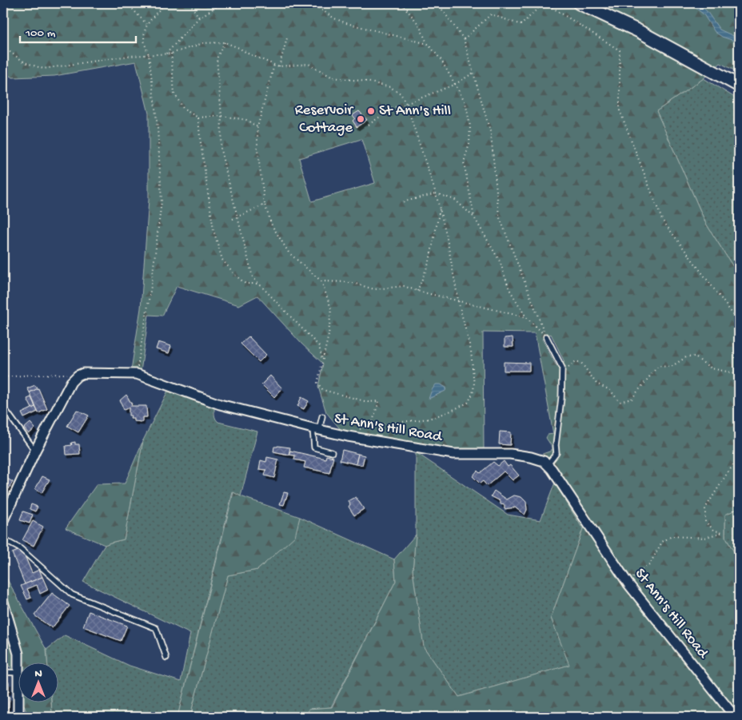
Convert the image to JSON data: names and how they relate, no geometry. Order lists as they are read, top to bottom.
{
  "streets": {
    "street": ["St Ann's Hill Road"]
  },
  "places": ["St Ann's Hill", "Reservoir Cottage"],
  "scale_bar": "100 m",
  "north": "top"
}
